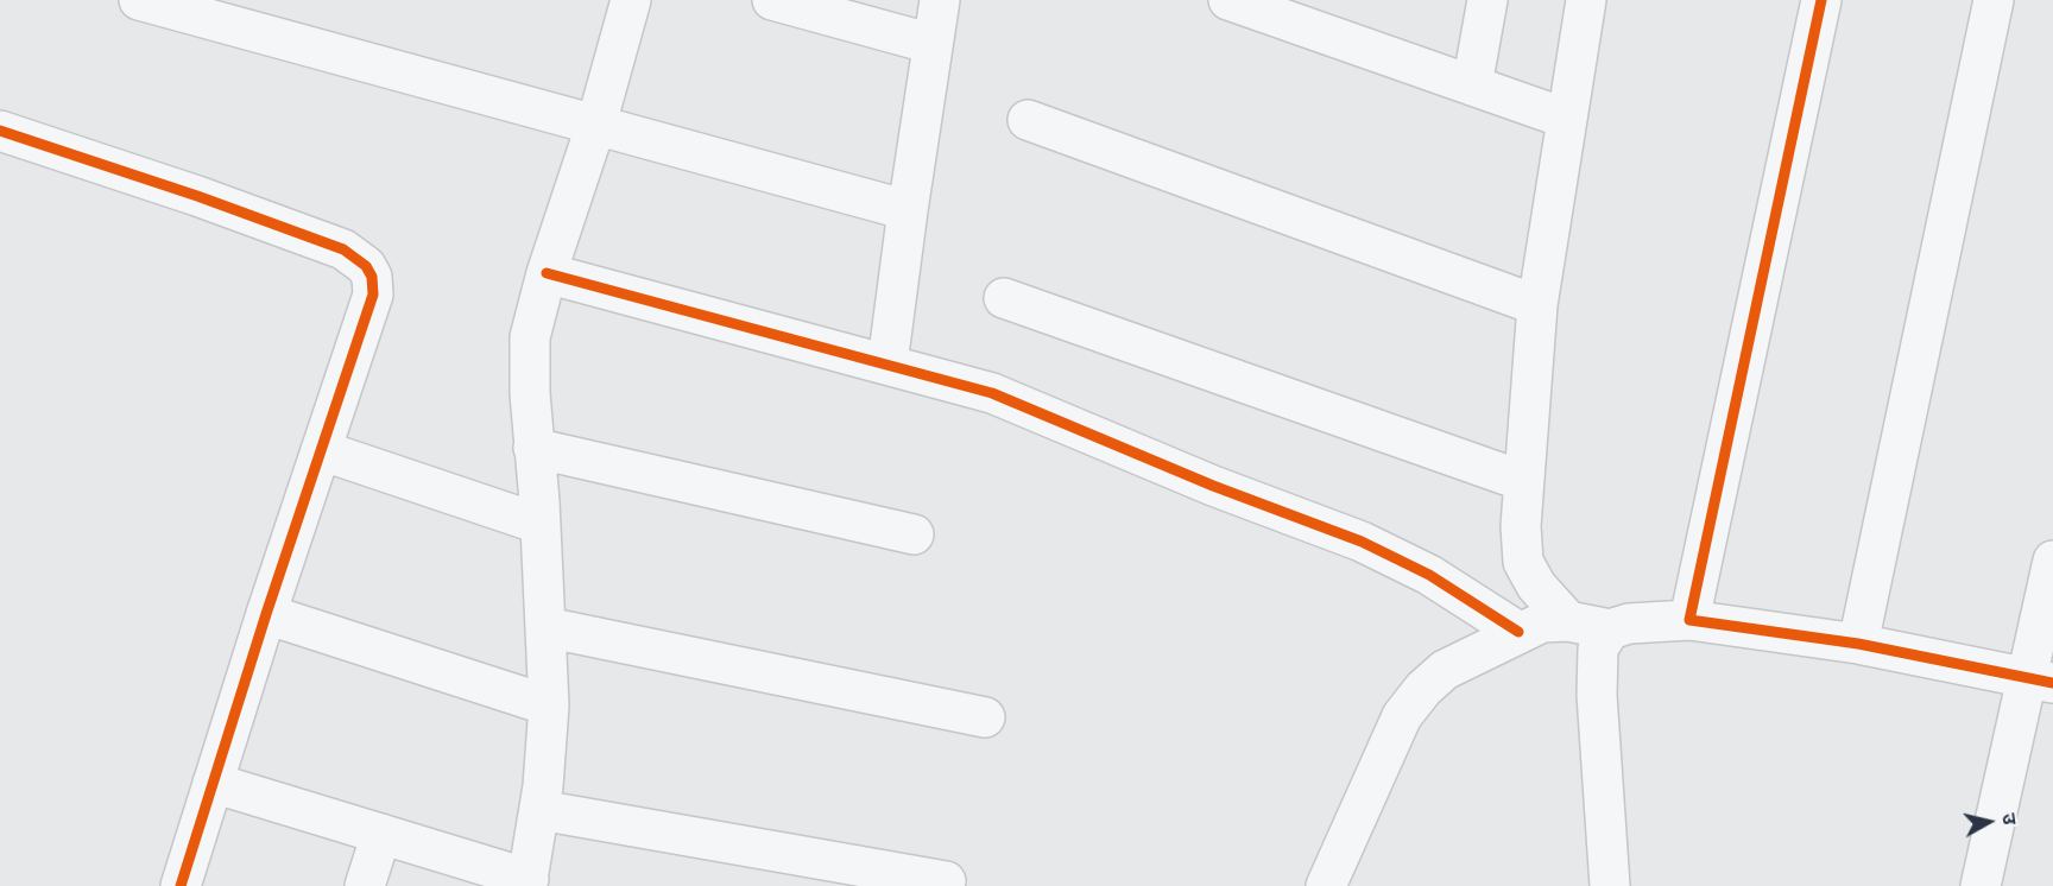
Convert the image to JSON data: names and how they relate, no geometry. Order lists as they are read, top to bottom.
{
  "north": "right"
}
